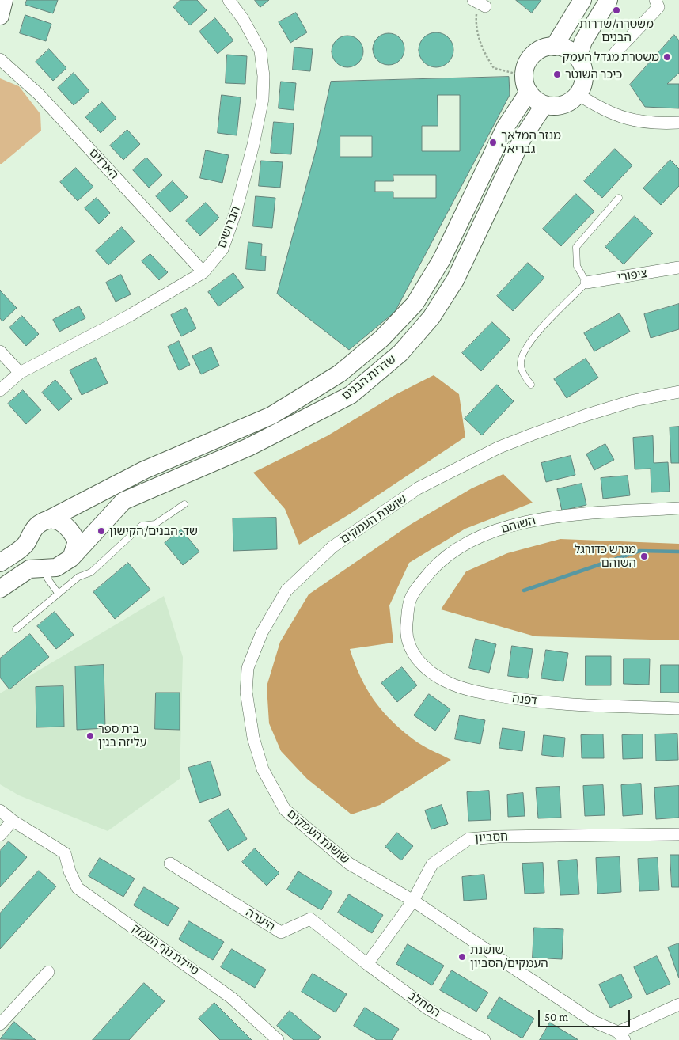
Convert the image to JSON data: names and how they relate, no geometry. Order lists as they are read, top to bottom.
{
  "streets": {
    "main road": ["שדרות הבנים"],
    "street": [
      "הארזים",
      "הברושים",
      "ציפורי",
      "שושנת העמקים",
      "השוהם",
      "דפנה",
      "חסביון",
      "היערה",
      "טיילת נוף העמק",
      "הסחלב"
    ]
  },
  "crossings": [
    ["הארזים", "הברושים"],
    ["שושנת העמקים", "חסביון"],
    ["השוהם", "דפנה"],
    ["חסביון", "היערה"],
    ["חסביון", "הסחלב"],
    ["היערה", "הסחלב"]
  ],
  "places": [
    "משטרה/שדרות הבנים",
    "משטרת מגדל העמק",
    "כיכר השוטר",
    "מנזר המלאך גבריאל",
    "שד. הבנים/הקישון",
    "מגרש כדורגל השוהם",
    "בית ספר עליזה בגין",
    "שושנת העמקים/הסביון"
  ],
  "scale_bar": "50 m"
}
